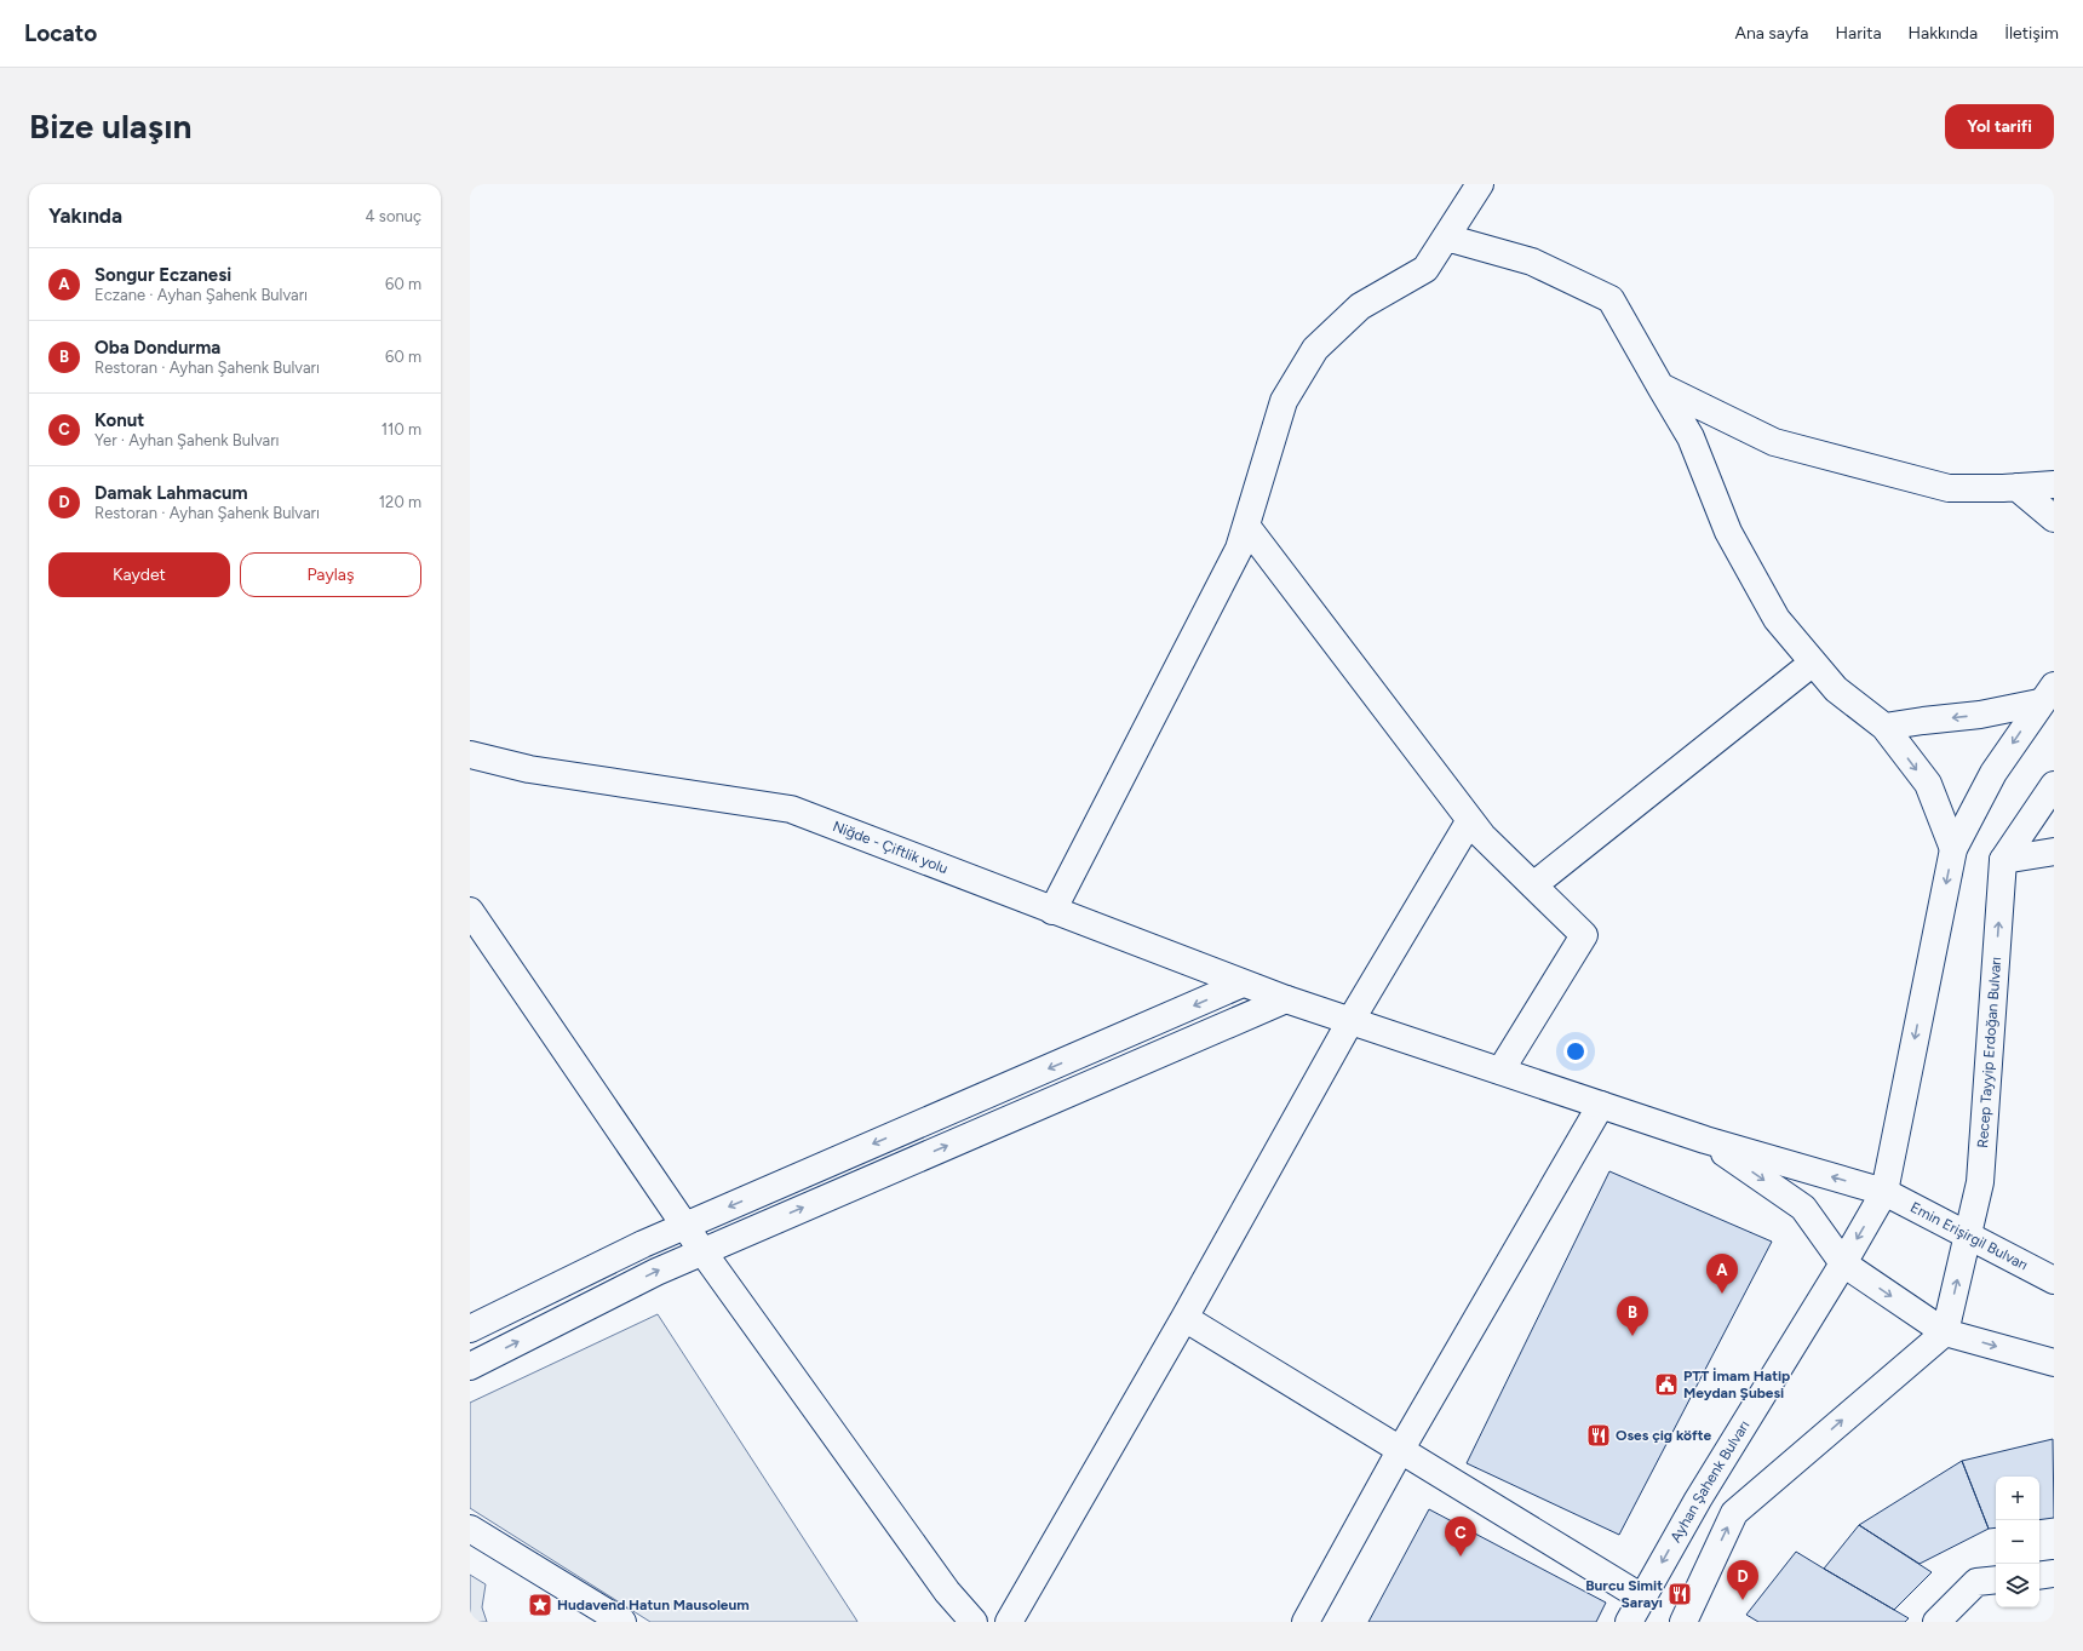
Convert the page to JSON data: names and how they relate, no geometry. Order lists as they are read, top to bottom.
{
  "streets": {
    "street": [
      "Niğde - Çiftlik yolu",
      "Recep Tayyip Erdoğan Bulvarı",
      "Emin Erişirgil Bulvarı",
      "Ayhan Şahenk Bulvarı"
    ]
  },
  "crossings": [
    ["Niğde - Çiftlik yolu", "Emin Erişirgil Bulvarı"],
    ["Recep Tayyip Erdoğan Bulvarı", "Emin Erişirgil Bulvarı"],
    ["Emin Erişirgil Bulvarı", "Ayhan Şahenk Bulvarı"]
  ],
  "one_way": ["Emin Erişirgil Bulvarı"],
  "places": {
    "public building": ["PTT İmam Hatip Meydan Şubesi"],
    "restaurant": ["Oses çig köfte", "Burcu Simit Sarayı"],
    "place": ["Hudavend Hatun Mausoleum"]
  },
  "page": {
    "header": "Locato",
    "nav": [
      "Ana sayfa",
      "Harita",
      "Hakkında",
      "İletişim"
    ],
    "buttons": [
      "Yol tarifi",
      ["Kaydet", "Paylaş"]
    ],
    "title": "Bize ulaşın",
    "heading": ["Yakında", "4 sonuç"],
    "list": [
      {
        "mark": "A",
        "name": "Songur Eczanesi",
        "note": "Eczane · Ayhan Şahenk Bulvarı",
        "value": "60 m"
      },
      {
        "mark": "B",
        "name": "Oba Dondurma",
        "note": "Restoran · Ayhan Şahenk Bulvarı",
        "value": "60 m"
      },
      {
        "mark": "C",
        "name": "Konut",
        "note": "Yer · Ayhan Şahenk Bulvarı",
        "value": "110 m"
      },
      {
        "mark": "D",
        "name": "Damak Lahmacum",
        "note": "Restoran · Ayhan Şahenk Bulvarı",
        "value": "120 m"
      }
    ],
    "pins": [
      "A",
      "B",
      "C",
      "D"
    ],
    "map_buttons": ["+", "−"]
  }
}
